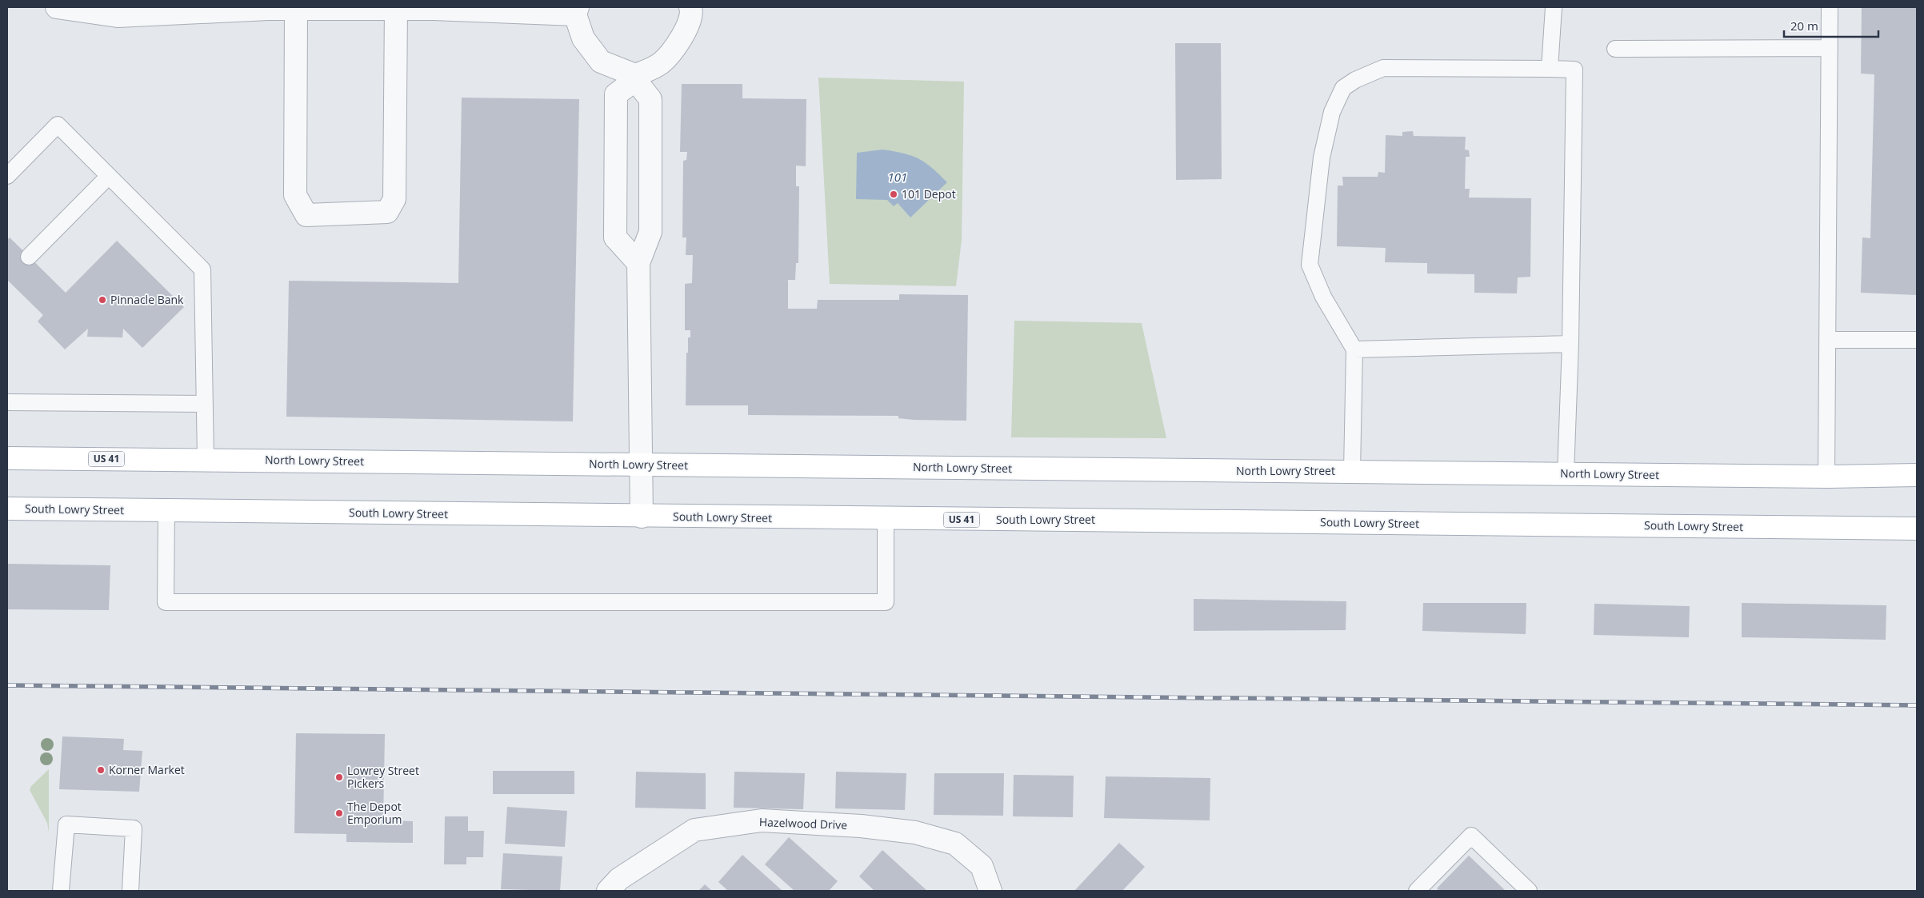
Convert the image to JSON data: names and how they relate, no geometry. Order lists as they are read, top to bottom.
{
  "streets": {
    "main road": ["US 41", "North Lowry Street", "South Lowry Street"],
    "street": ["Hazelwood Drive"]
  },
  "water": ["101"],
  "places": [
    "101 Depot",
    "Pinnacle Bank",
    "Korner Market",
    "Lowrey Street Pickers",
    "The Depot Emporium"
  ],
  "scale_bar": "20 m"
}
